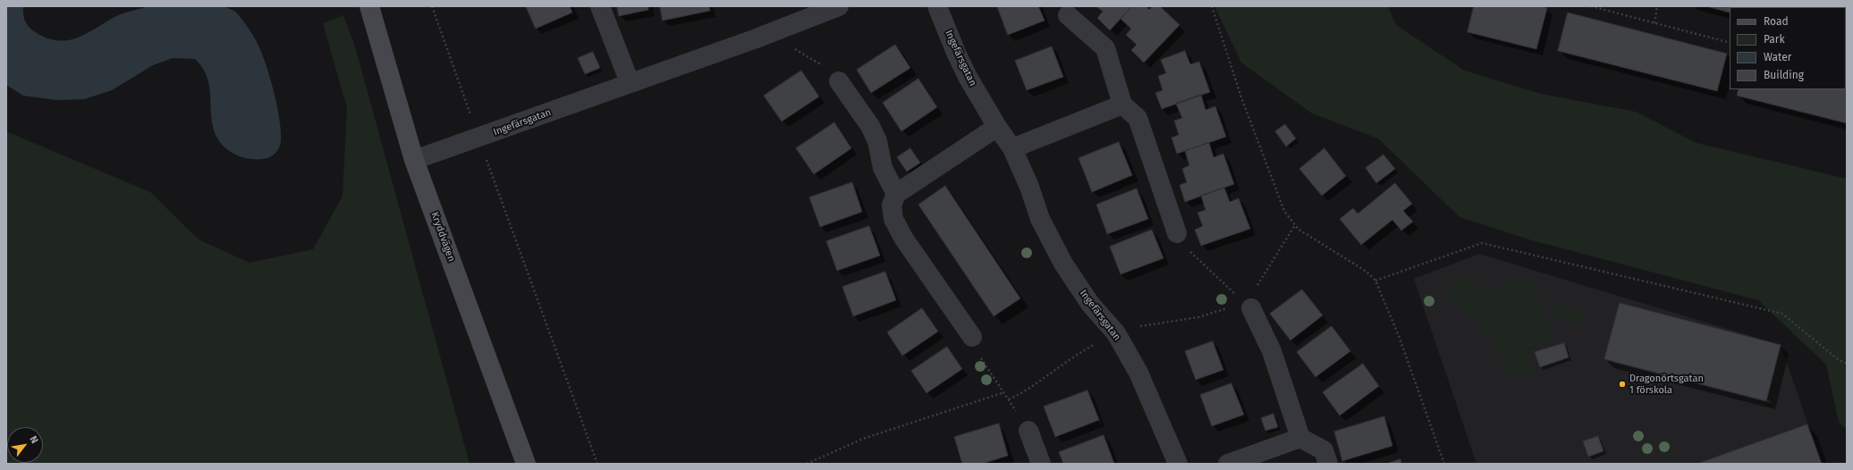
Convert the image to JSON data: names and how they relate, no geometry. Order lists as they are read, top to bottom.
{
  "streets": {
    "street": ["Ingefärsgatan", "Kryddvägen"]
  },
  "crossings": [
    ["Ingefärsgatan", "Kryddvägen"]
  ],
  "places": ["Dragonörtsgatan 1 förskola"],
  "legend": [
    "Road",
    "Park",
    "Water",
    "Building"
  ],
  "north": "top right"
}
